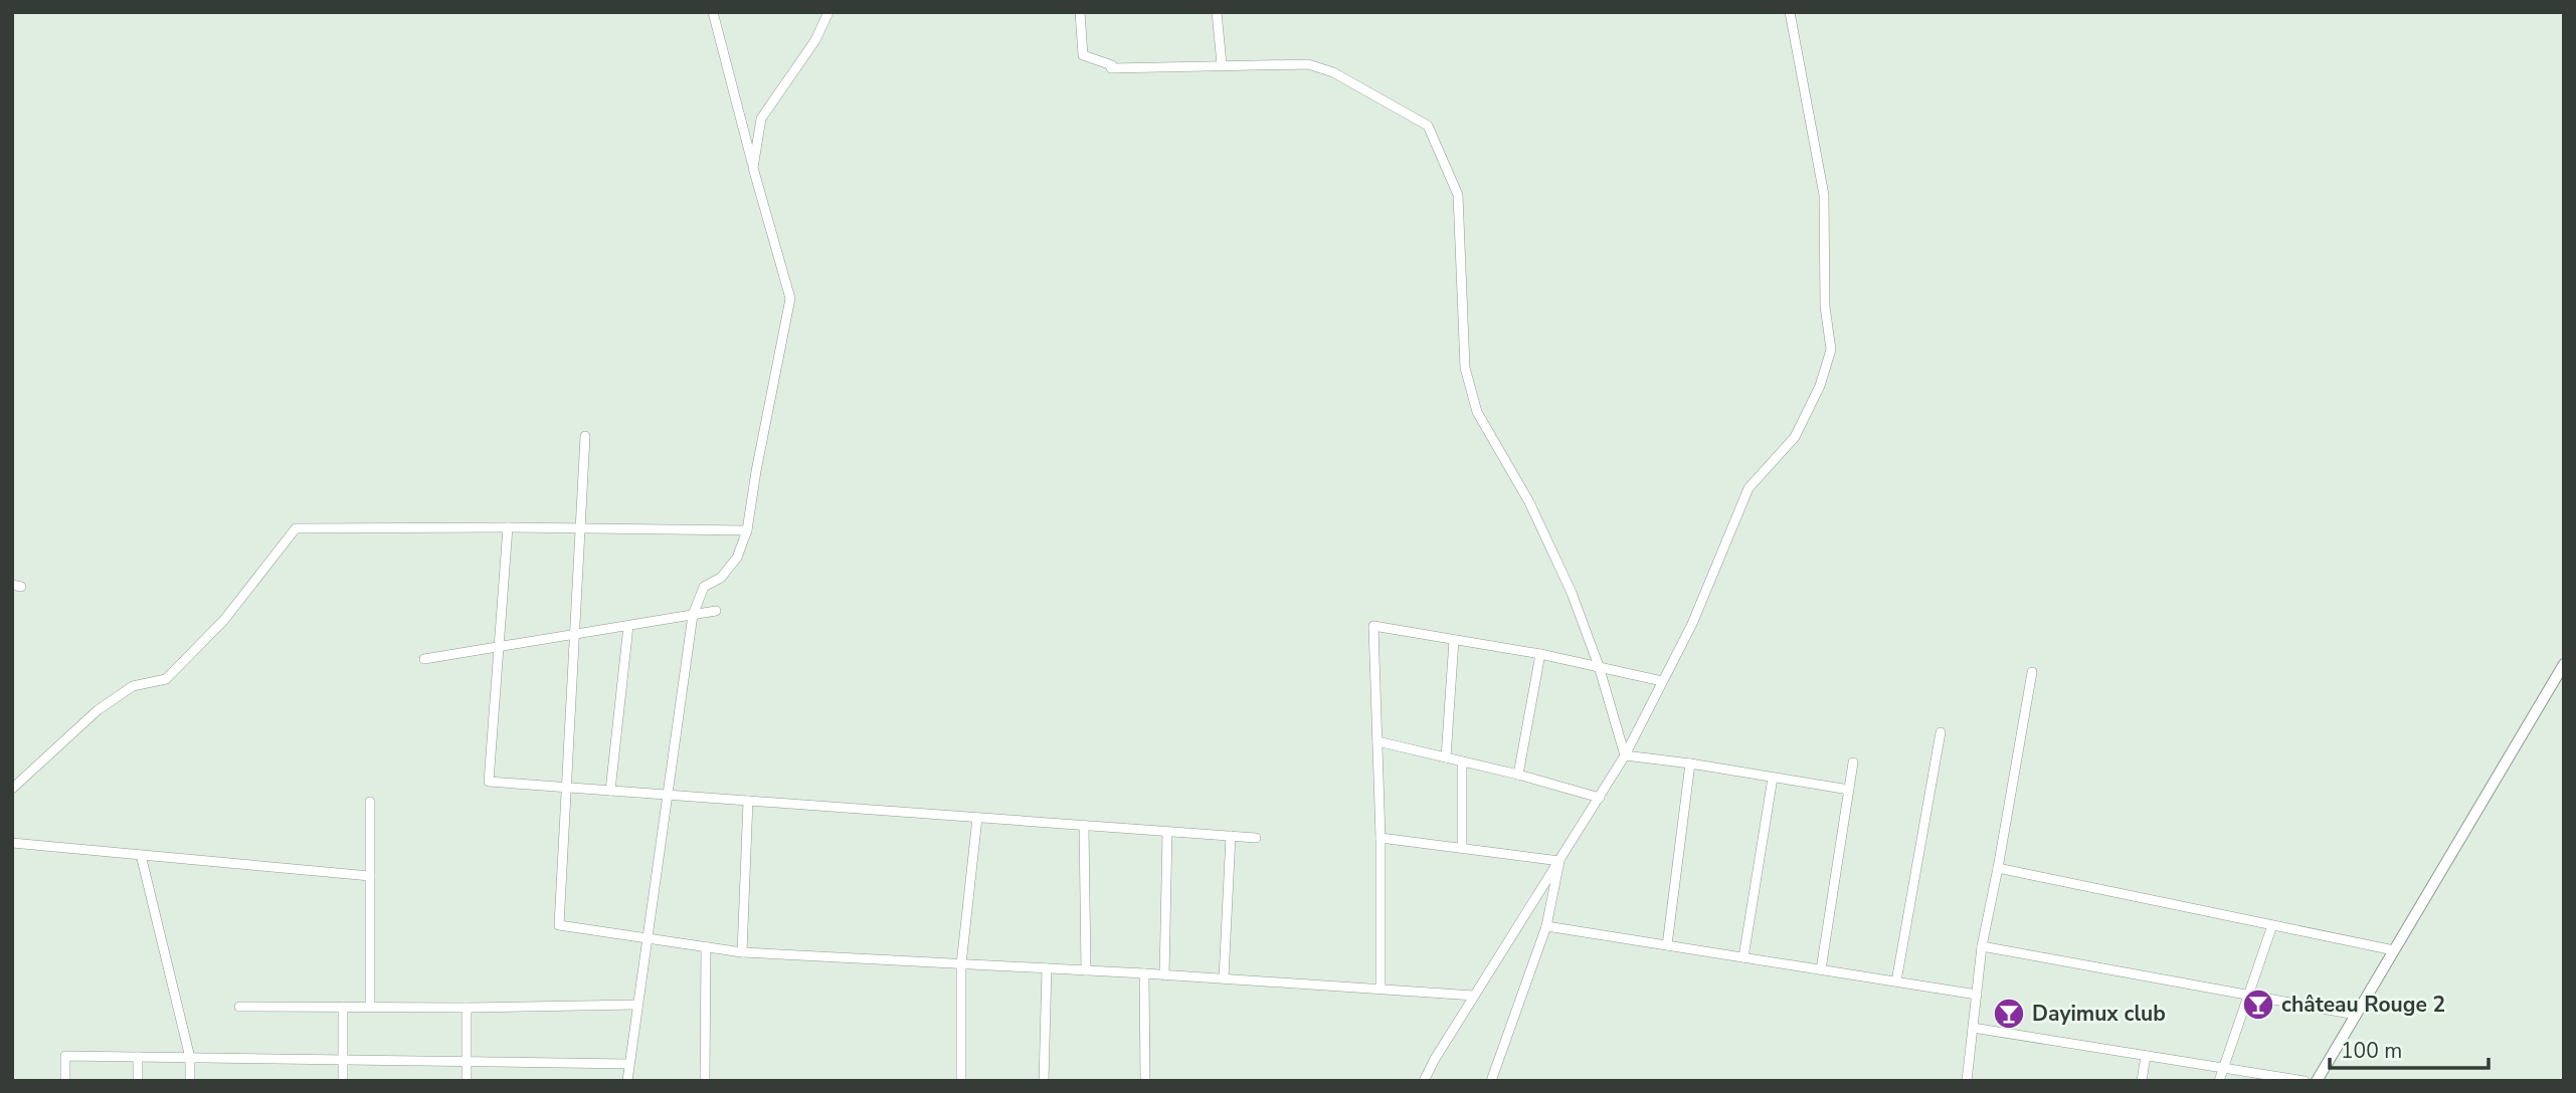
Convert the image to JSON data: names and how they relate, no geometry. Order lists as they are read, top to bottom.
{
  "places": {
    "bar": ["château Rouge 2", "Dayimux club"]
  },
  "scale_bar": "100 m"
}
